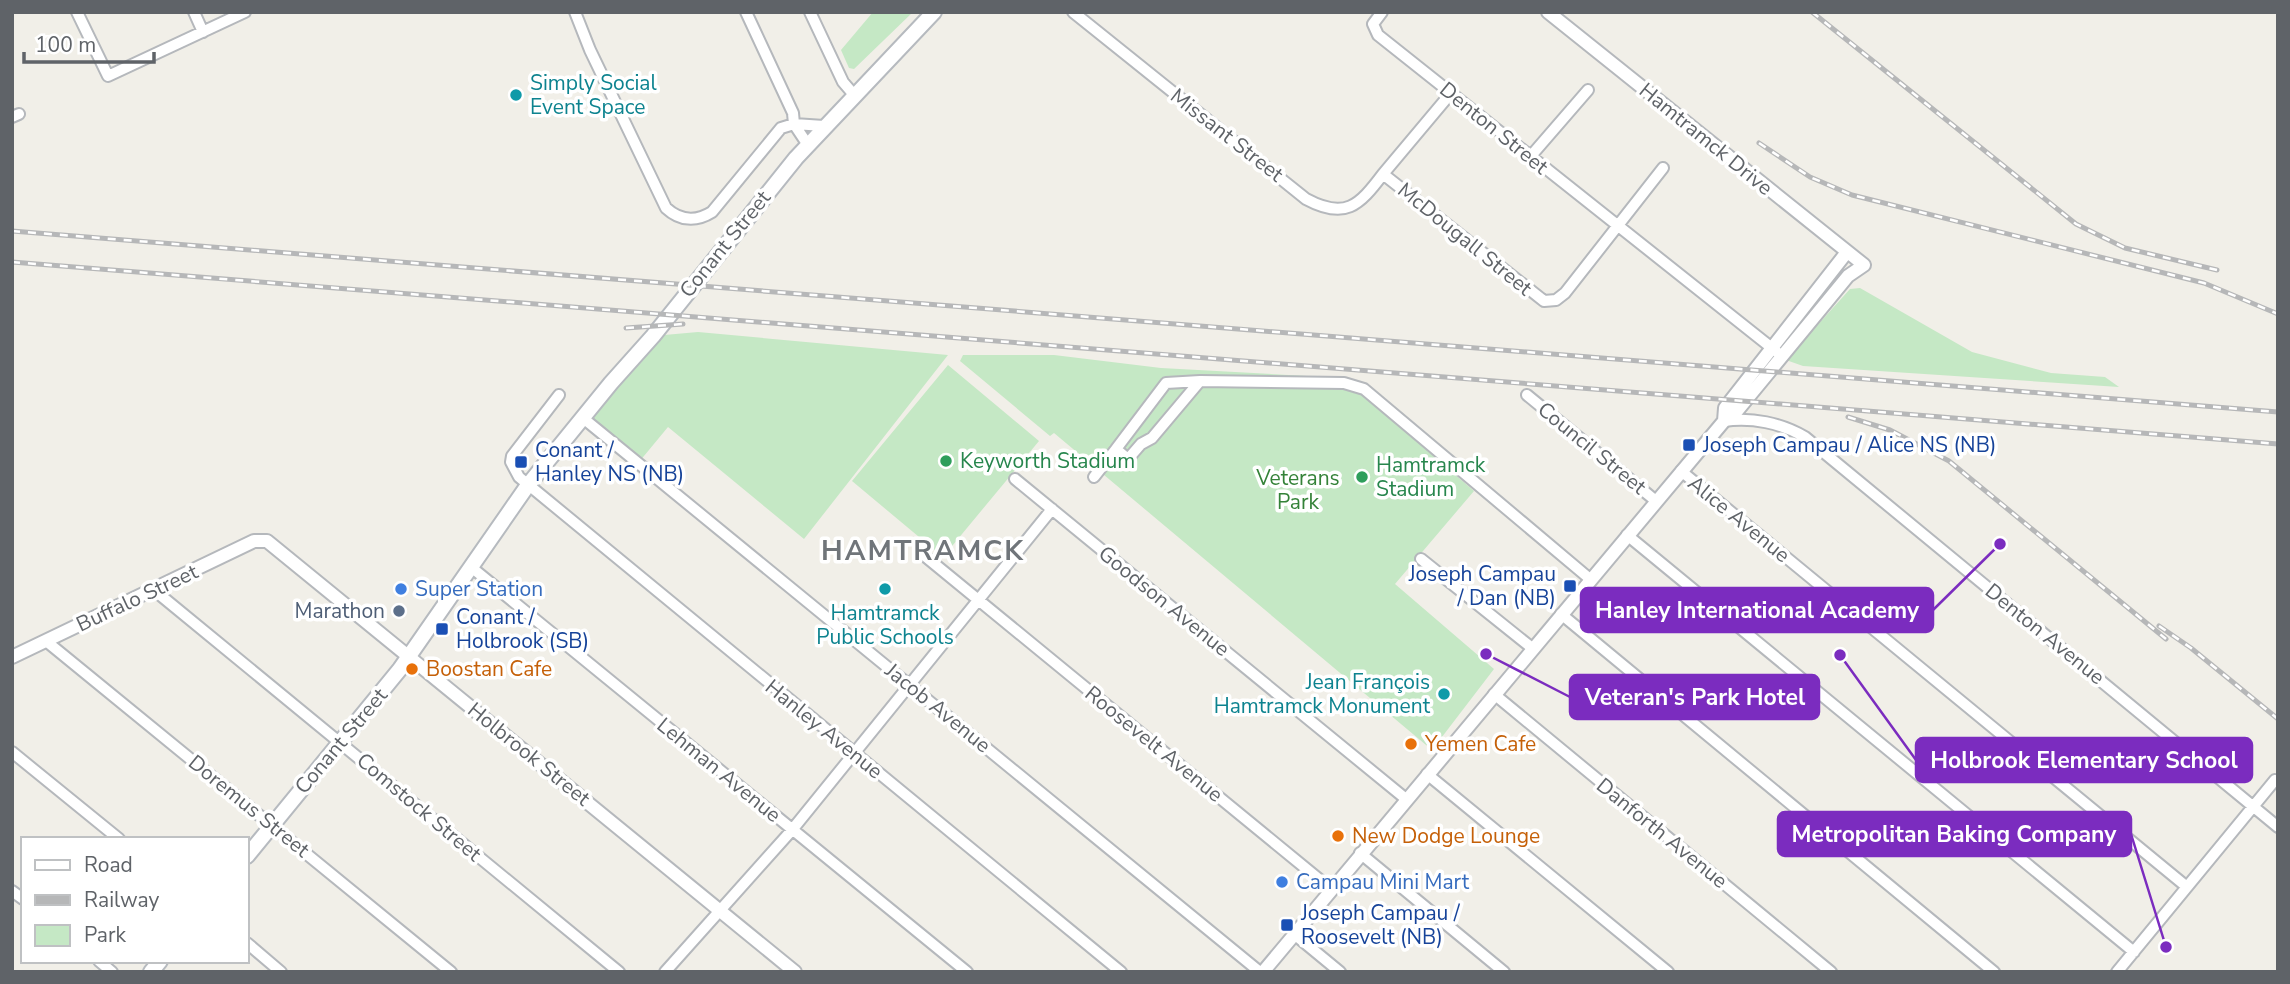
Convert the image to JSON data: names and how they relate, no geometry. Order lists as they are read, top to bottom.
{
  "streets": {
    "main road": ["Conant Street"],
    "street": [
      "Denton Street",
      "Missant Street",
      "Hamtramck Drive",
      "McDougall Street",
      "Council Street",
      "Alice Avenue",
      "Buffalo Street",
      "Goodson Avenue",
      "Denton Avenue",
      "Jacob Avenue",
      "Hanley Avenue",
      "Roosevelt Avenue",
      "Holbrook Street",
      "Lehman Avenue",
      "Doremus Street",
      "Comstock Street",
      "Danforth Avenue"
    ]
  },
  "crossings": [
    ["Denton Street", "McDougall Street"],
    ["Missant Street", "McDougall Street"],
    ["Conant Street", "Jacob Avenue"],
    ["Conant Street", "Hanley Avenue"],
    ["Conant Street", "Holbrook Street"],
    ["Conant Street", "Lehman Avenue"],
    ["Conant Street", "Doremus Street"],
    ["Conant Street", "Comstock Street"],
    ["Buffalo Street", "Holbrook Street"],
    ["Buffalo Street", "Doremus Street"],
    ["Buffalo Street", "Comstock Street"]
  ],
  "districts": ["HAMTRAMCK"],
  "parks": ["Veterans Park"],
  "places": {
    "other": [
      "Simply Social Event Space",
      "Keyworth Stadium",
      "Hamtramck Stadium",
      "Hanley International Academy",
      "Super Station",
      "Hamtramck Public Schools",
      "Marathon",
      "Veteran's Park Hotel",
      "Holbrook Elementary School",
      "Boostan Cafe",
      "Jean François Hamtramck Monument",
      "Yemen Cafe",
      "New Dodge Lounge",
      "Campau Mini Mart",
      "Metropolitan Baking Company"
    ],
    "transit": [
      "Joseph Campau / Alice NS (NB)",
      "Conant / Hanley NS (NB)",
      "Joseph Campau / Dan (NB)",
      "Conant / Holbrook (SB)",
      "Joseph Campau / Roosevelt (NB)"
    ]
  },
  "legend": ["Road", "Railway", "Park"],
  "scale_bar": "100 m"
}
